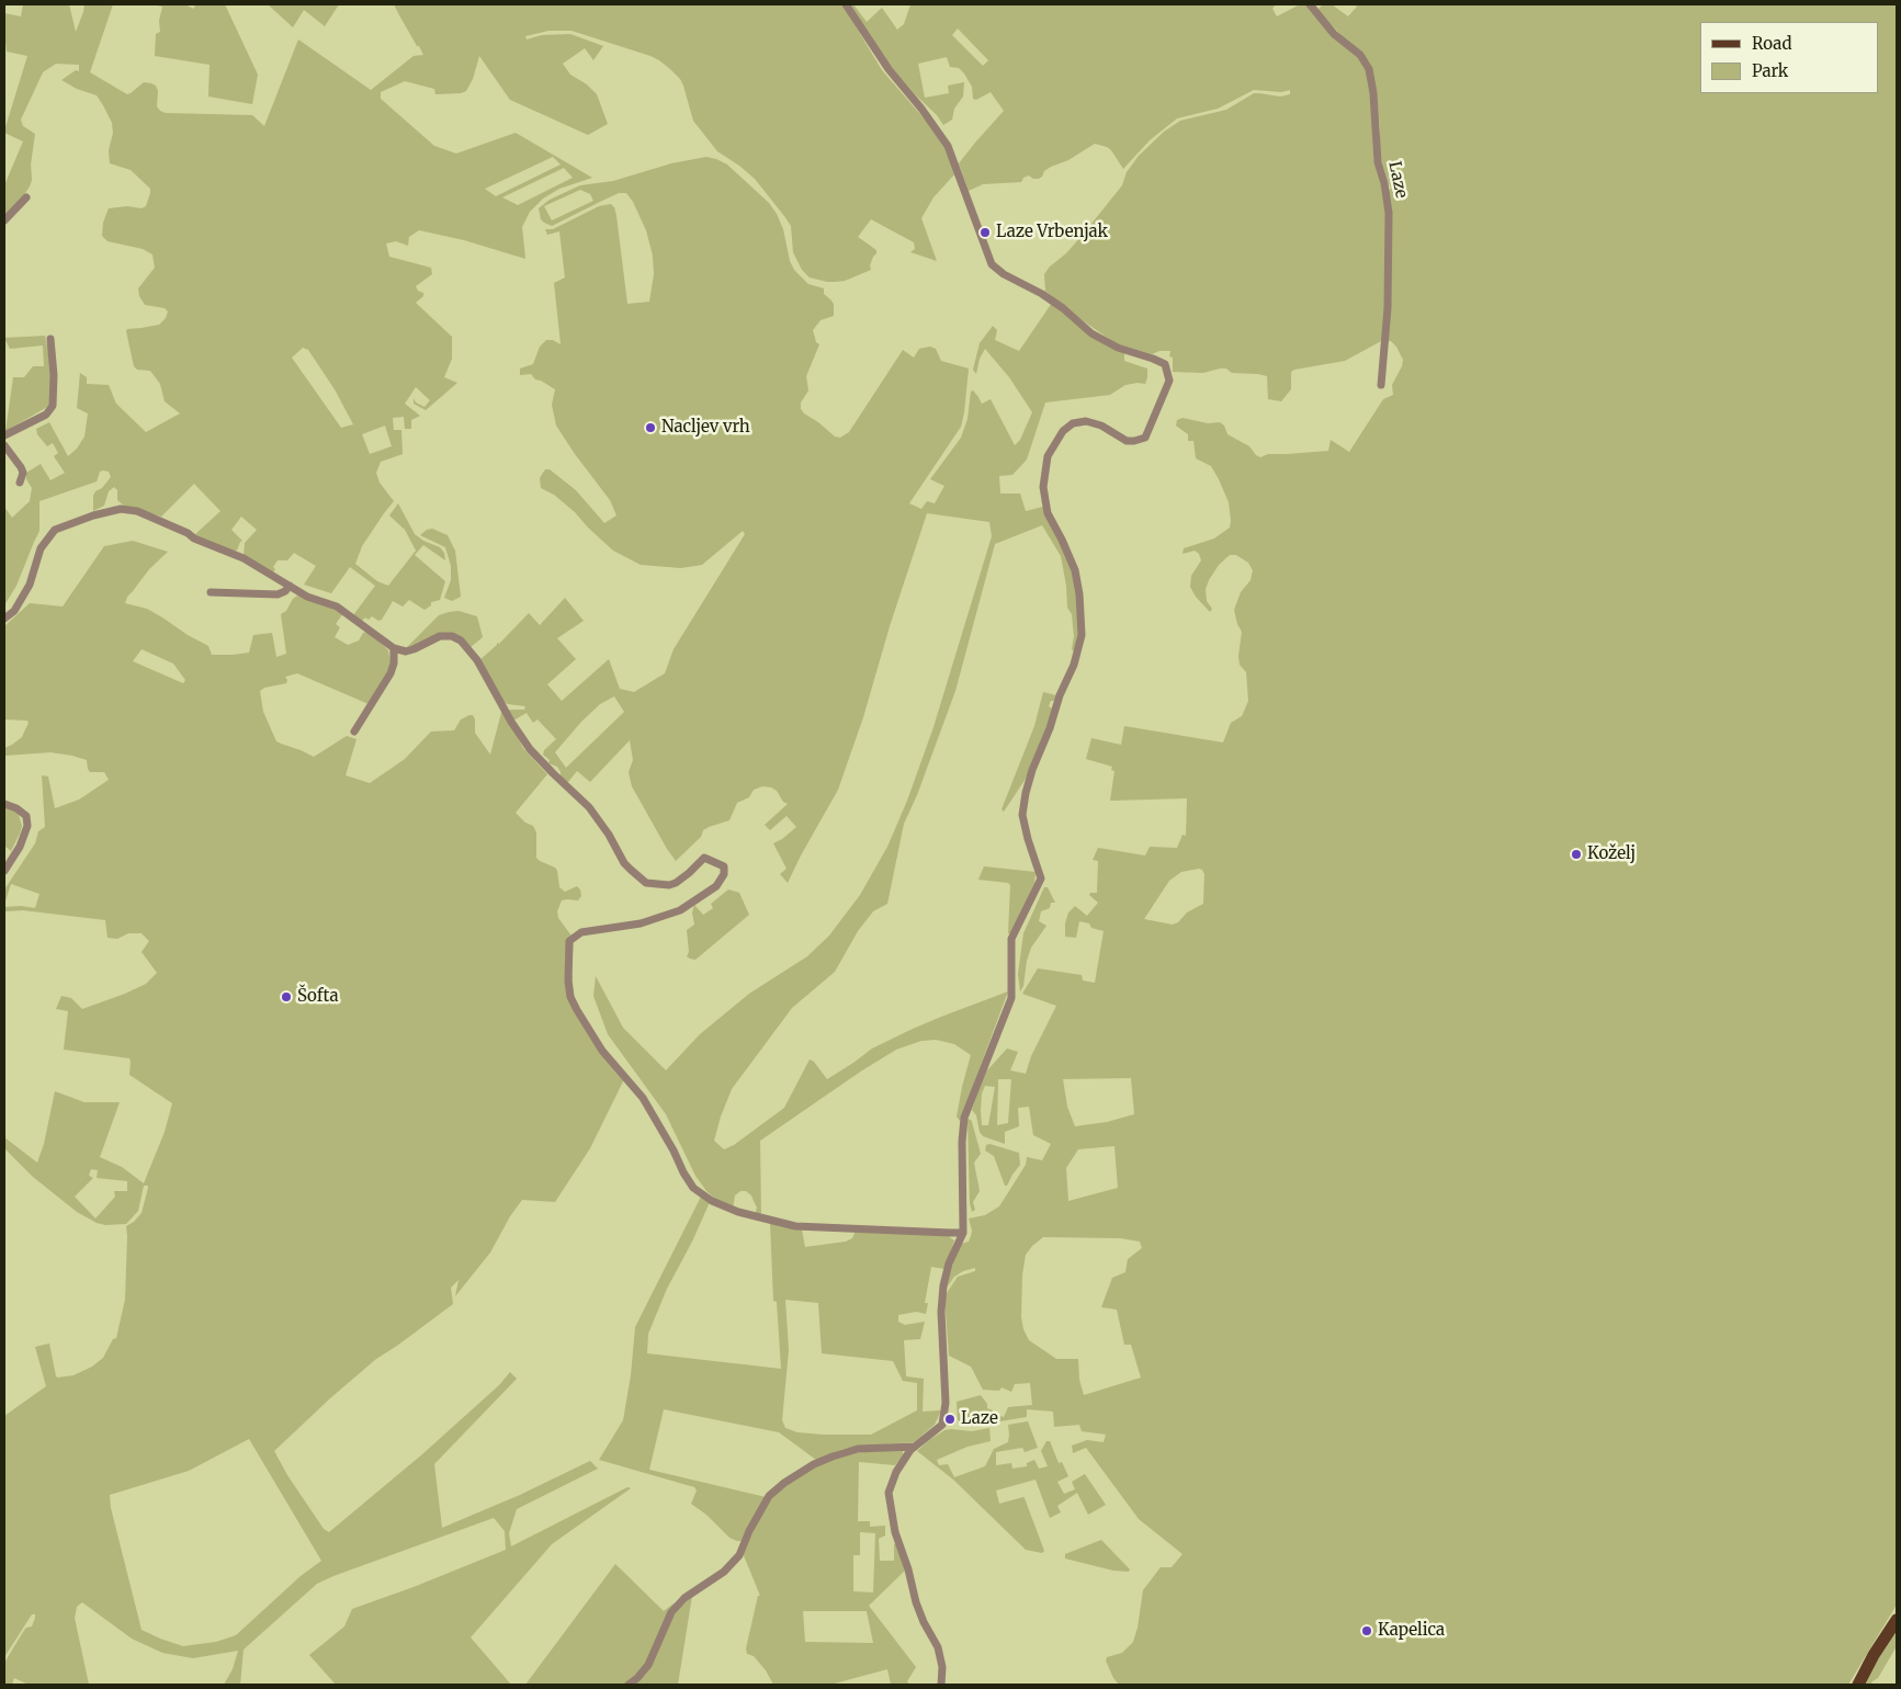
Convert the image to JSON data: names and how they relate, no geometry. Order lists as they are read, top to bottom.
{
  "streets": {
    "street": ["Laze"]
  },
  "places": [
    "Laze Vrbenjak",
    "Nacljev vrh",
    "Koželj",
    "Šofta",
    "Laze",
    "Kapelica"
  ],
  "legend": ["Road", "Park"]
}
